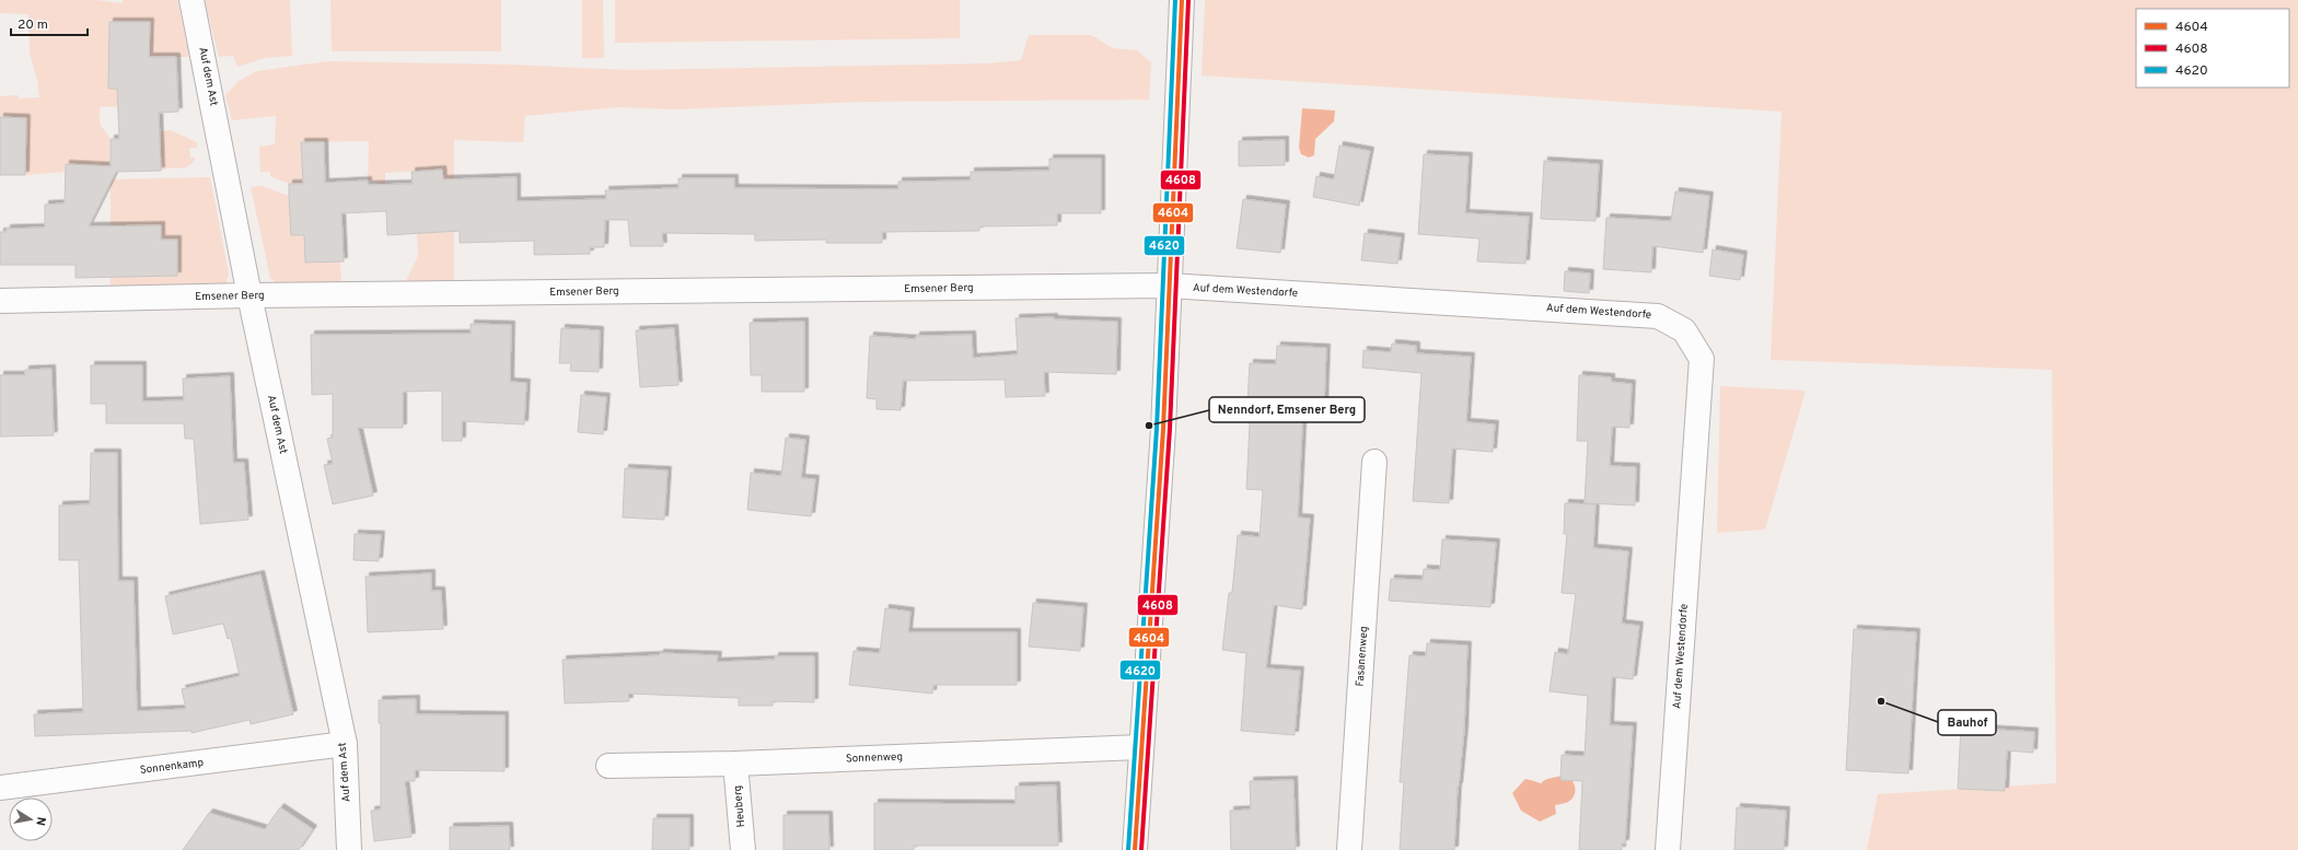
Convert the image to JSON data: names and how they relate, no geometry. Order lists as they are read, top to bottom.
{
  "streets": {
    "street": [
      "Auf dem Ast",
      "Emsener Berg",
      "Auf dem Westendorfe",
      "Fasanenweg",
      "Sonnenweg",
      "Sonnenkamp",
      "Heuberg"
    ]
  },
  "crossings": [
    ["Auf dem Ast", "Emsener Berg"],
    ["Auf dem Ast", "Sonnenkamp"],
    ["Emsener Berg", "Auf dem Westendorfe"],
    ["Sonnenweg", "Heuberg"]
  ],
  "places": ["Nenndorf, Emsener Berg", "Bauhof"],
  "lines": ["transit line 4604", "transit line 4608", "transit line 4620"],
  "legend": ["4604", "4608", "4620"],
  "scale_bar": "20 m",
  "north": "right"
}
